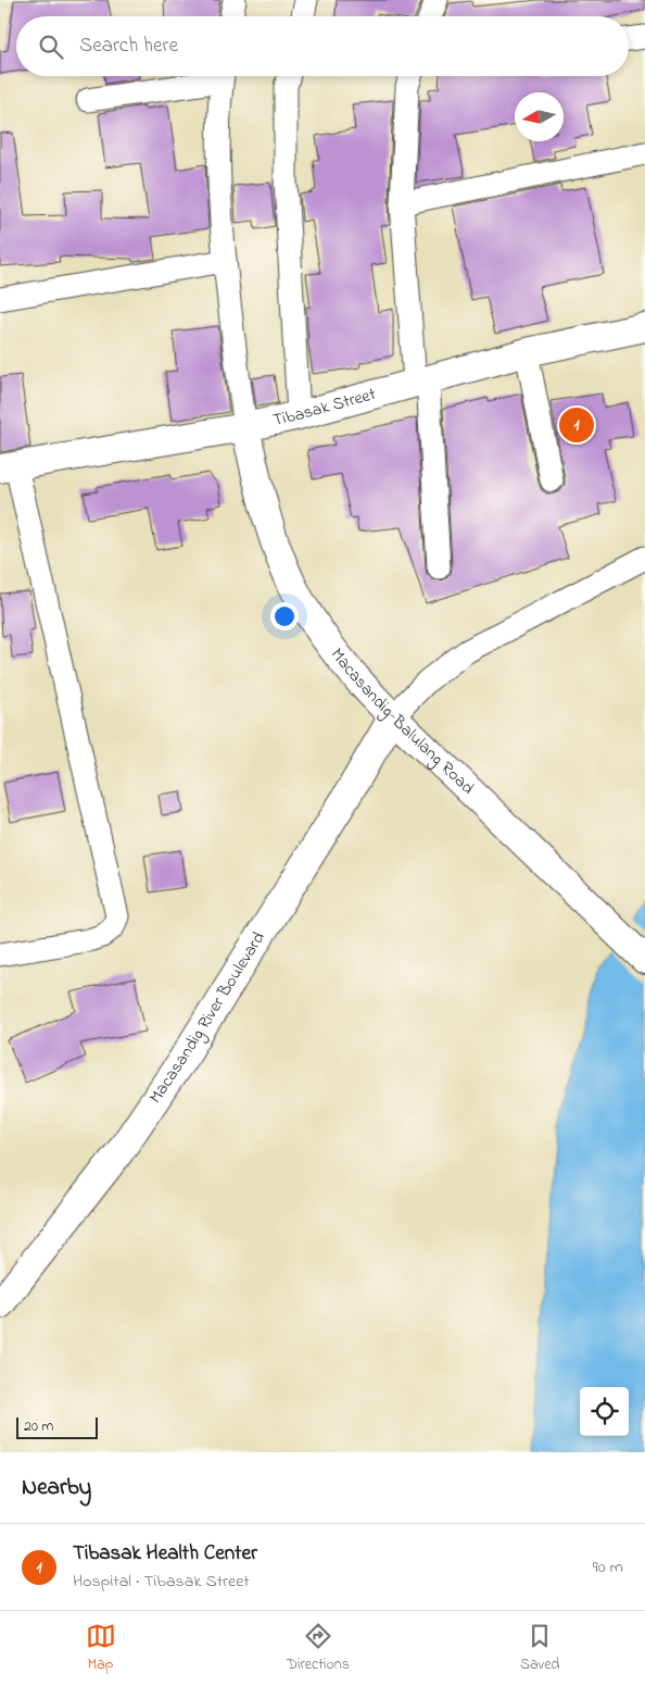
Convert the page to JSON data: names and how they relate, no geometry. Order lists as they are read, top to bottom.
{
  "streets": {
    "street": ["Tibasak Street", "Macasandig-Balulang Road", "Macasandig River Boulevard"]
  },
  "crossings": [
    ["Tibasak Street", "Macasandig-Balulang Road"],
    ["Macasandig-Balulang Road", "Macasandig River Boulevard"]
  ],
  "scale_bar": "20 m",
  "north": "left",
  "page": {
    "search": "Search here",
    "pins": "1",
    "scale": "20 m",
    "heading": "Nearby",
    "list": [
      {
        "mark": "1",
        "name": "Tibasak Health Center",
        "note": "Hospital · Tibasak Street",
        "value": "90 m"
      }
    ],
    "nav": ["Map", "Directions", "Saved"]
  }
}
